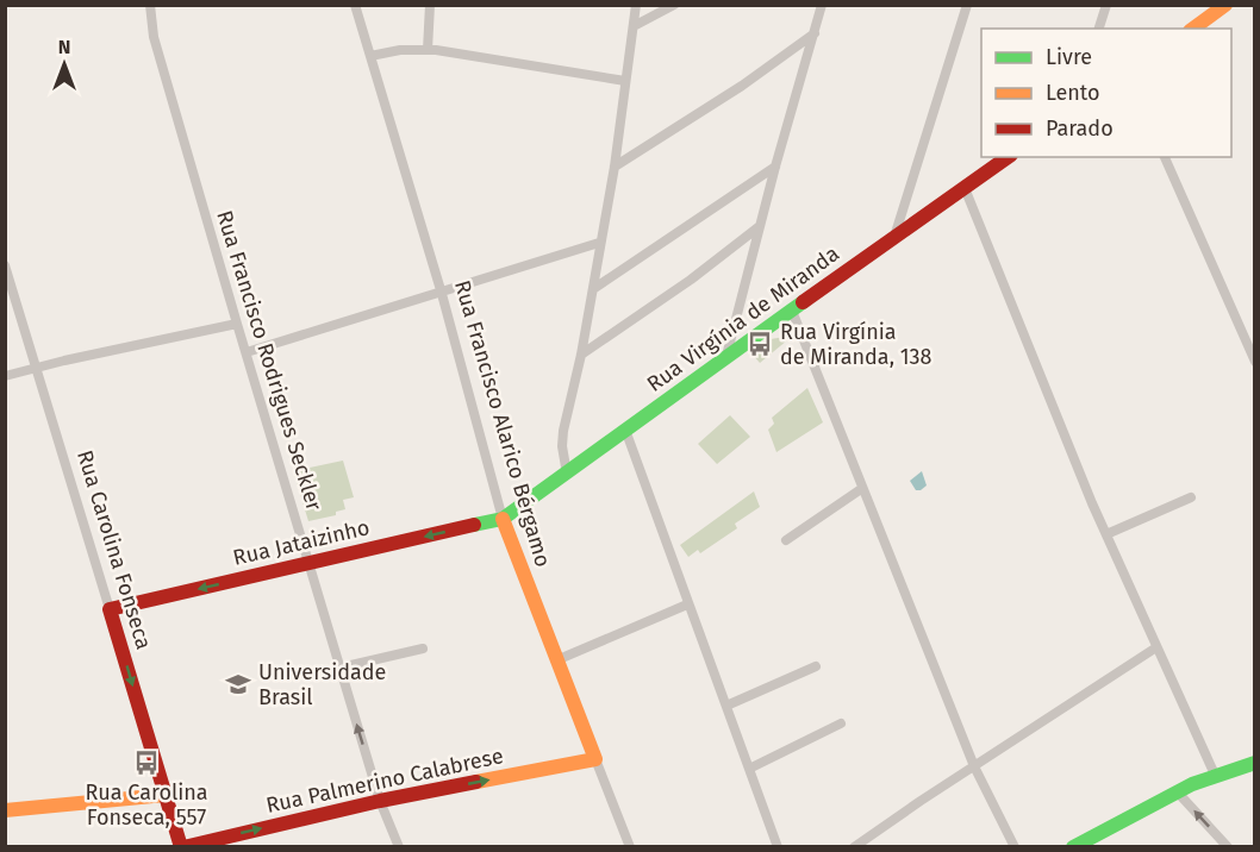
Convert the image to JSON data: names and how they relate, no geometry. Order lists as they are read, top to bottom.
{
  "streets": {
    "street": [
      "Rua Virgínia de Miranda",
      "Rua Francisco Rodrigues Seckler",
      "Rua Francisco Alarico Bérgamo",
      "Rua Jataizinho",
      "Rua Carolina Fonseca",
      "Rua Palmerino Calabrese"
    ]
  },
  "crossings": [
    ["Rua Virgínia de Miranda", "Rua Francisco Alarico Bérgamo"],
    ["Rua Virgínia de Miranda", "Rua Jataizinho"],
    ["Rua Francisco Rodrigues Seckler", "Rua Jataizinho"],
    ["Rua Francisco Rodrigues Seckler", "Rua Palmerino Calabrese"],
    ["Rua Francisco Alarico Bérgamo", "Rua Jataizinho"],
    ["Rua Francisco Alarico Bérgamo", "Rua Palmerino Calabrese"],
    ["Rua Jataizinho", "Rua Carolina Fonseca"],
    ["Rua Carolina Fonseca", "Rua Palmerino Calabrese"]
  ],
  "one_way": ["Rua Jataizinho", "Rua Palmerino Calabrese"],
  "places": {
    "bus stop": ["Rua Virgínia de Miranda, 138", "Rua Carolina Fonseca, 557"],
    "school or university": ["Universidade Brasil"]
  },
  "legend": ["Livre", "Lento", "Parado"],
  "north": "top"
}
